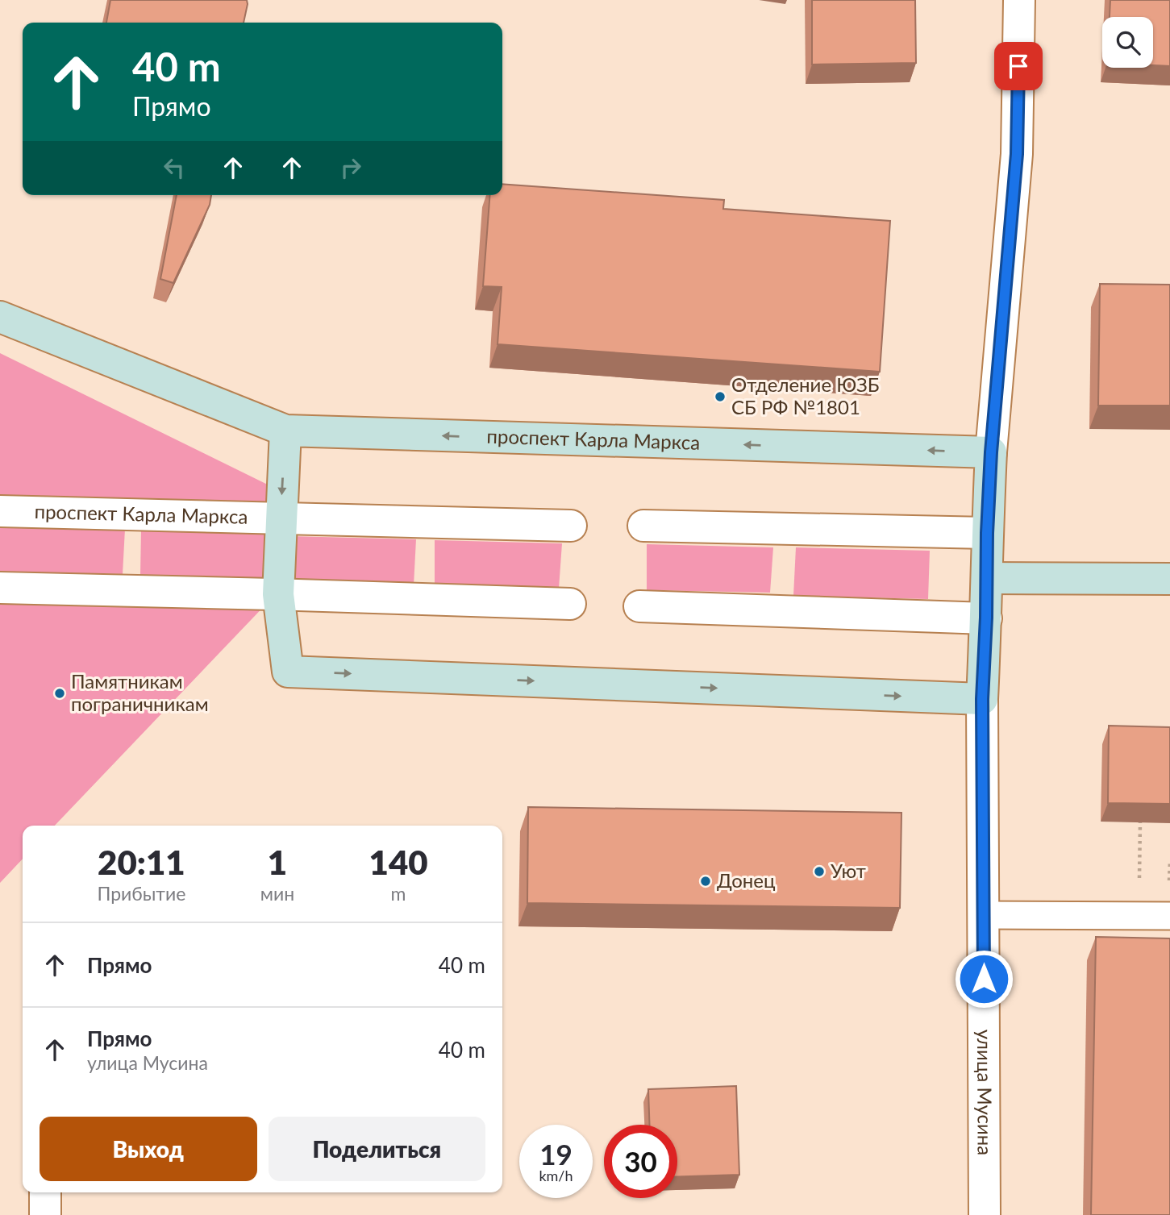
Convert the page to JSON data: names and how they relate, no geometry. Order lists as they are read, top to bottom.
{
  "streets": {
    "street": ["проспект Карла Маркса", "улица Мусина"]
  },
  "places": [
    "Отделение ЮЗБ СБ РФ №1801",
    "Памятникам пограничникам",
    "Уют",
    "Донец"
  ],
  "page": {
    "turn": ["40 m", "Прямо"],
    "eta": [
      "20:11",
      "Прибытие",
      "1",
      "мин",
      "140",
      "m"
    ],
    "list": [
      {
        "name": "Прямо",
        "value": "40 m"
      },
      {
        "name": "Прямо",
        "note": "улица Мусина",
        "value": "40 m"
      }
    ],
    "buttons": ["Выход", "Поделиться"],
    "speed": "19 km/h",
    "limit": "30"
  }
}
